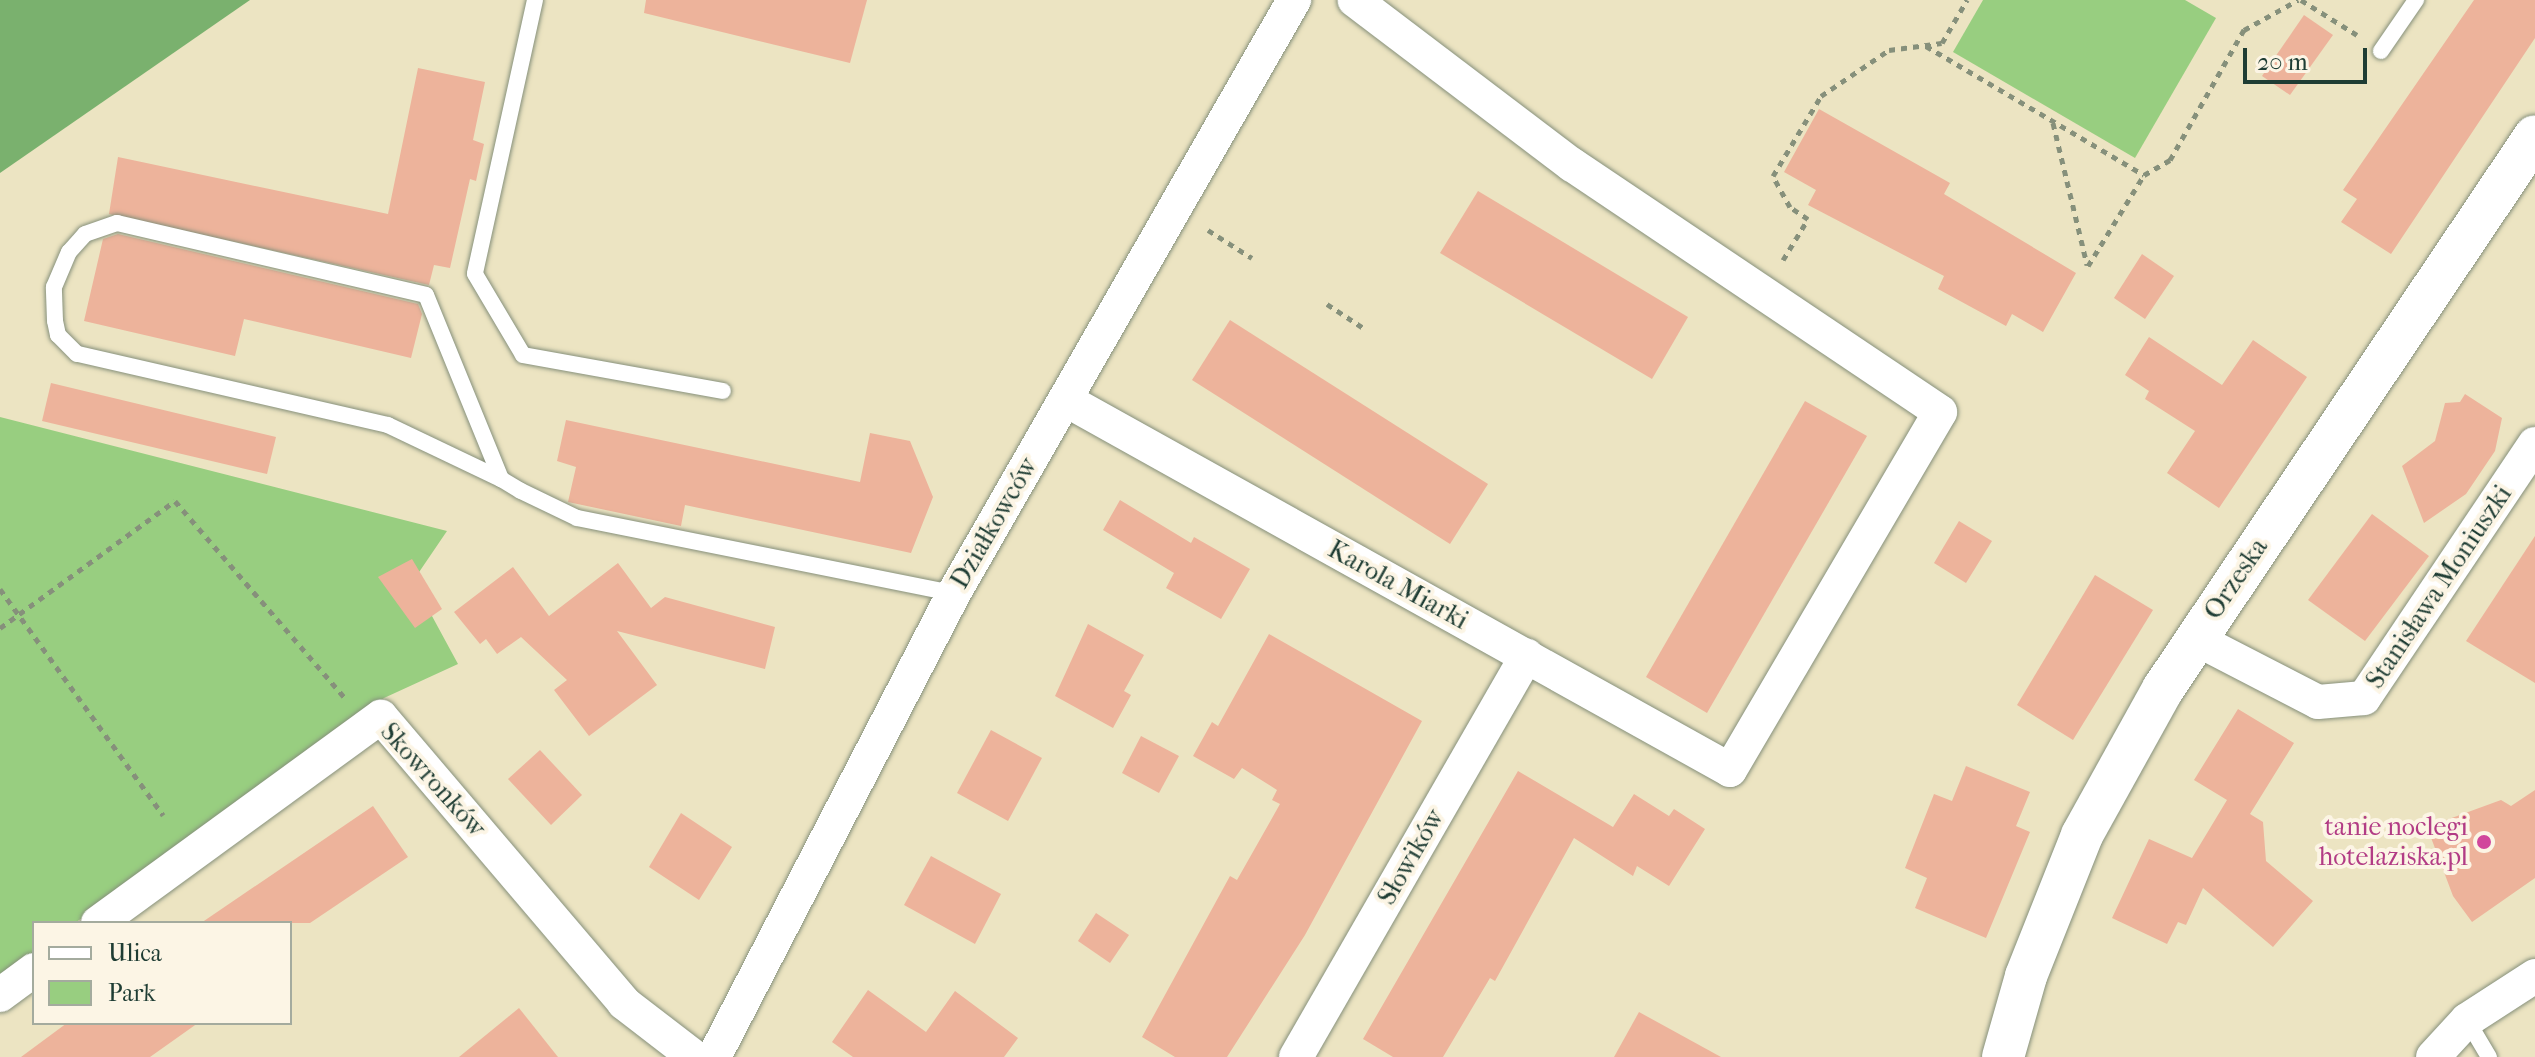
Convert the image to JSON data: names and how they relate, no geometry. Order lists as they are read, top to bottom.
{
  "streets": {
    "street": [
      "Działkowców",
      "Orzeska",
      "Karola Miarki",
      "Stanisława Moniuszki",
      "Skowronków",
      "Słowików"
    ]
  },
  "crossings": [
    ["Działkowców", "Karola Miarki"],
    ["Orzeska", "Stanisława Moniuszki"],
    ["Karola Miarki", "Słowików"]
  ],
  "places": ["tanie noclegi hotelaziska.pl"],
  "legend": ["Ulica", "Park"],
  "scale_bar": "20 m"
}
